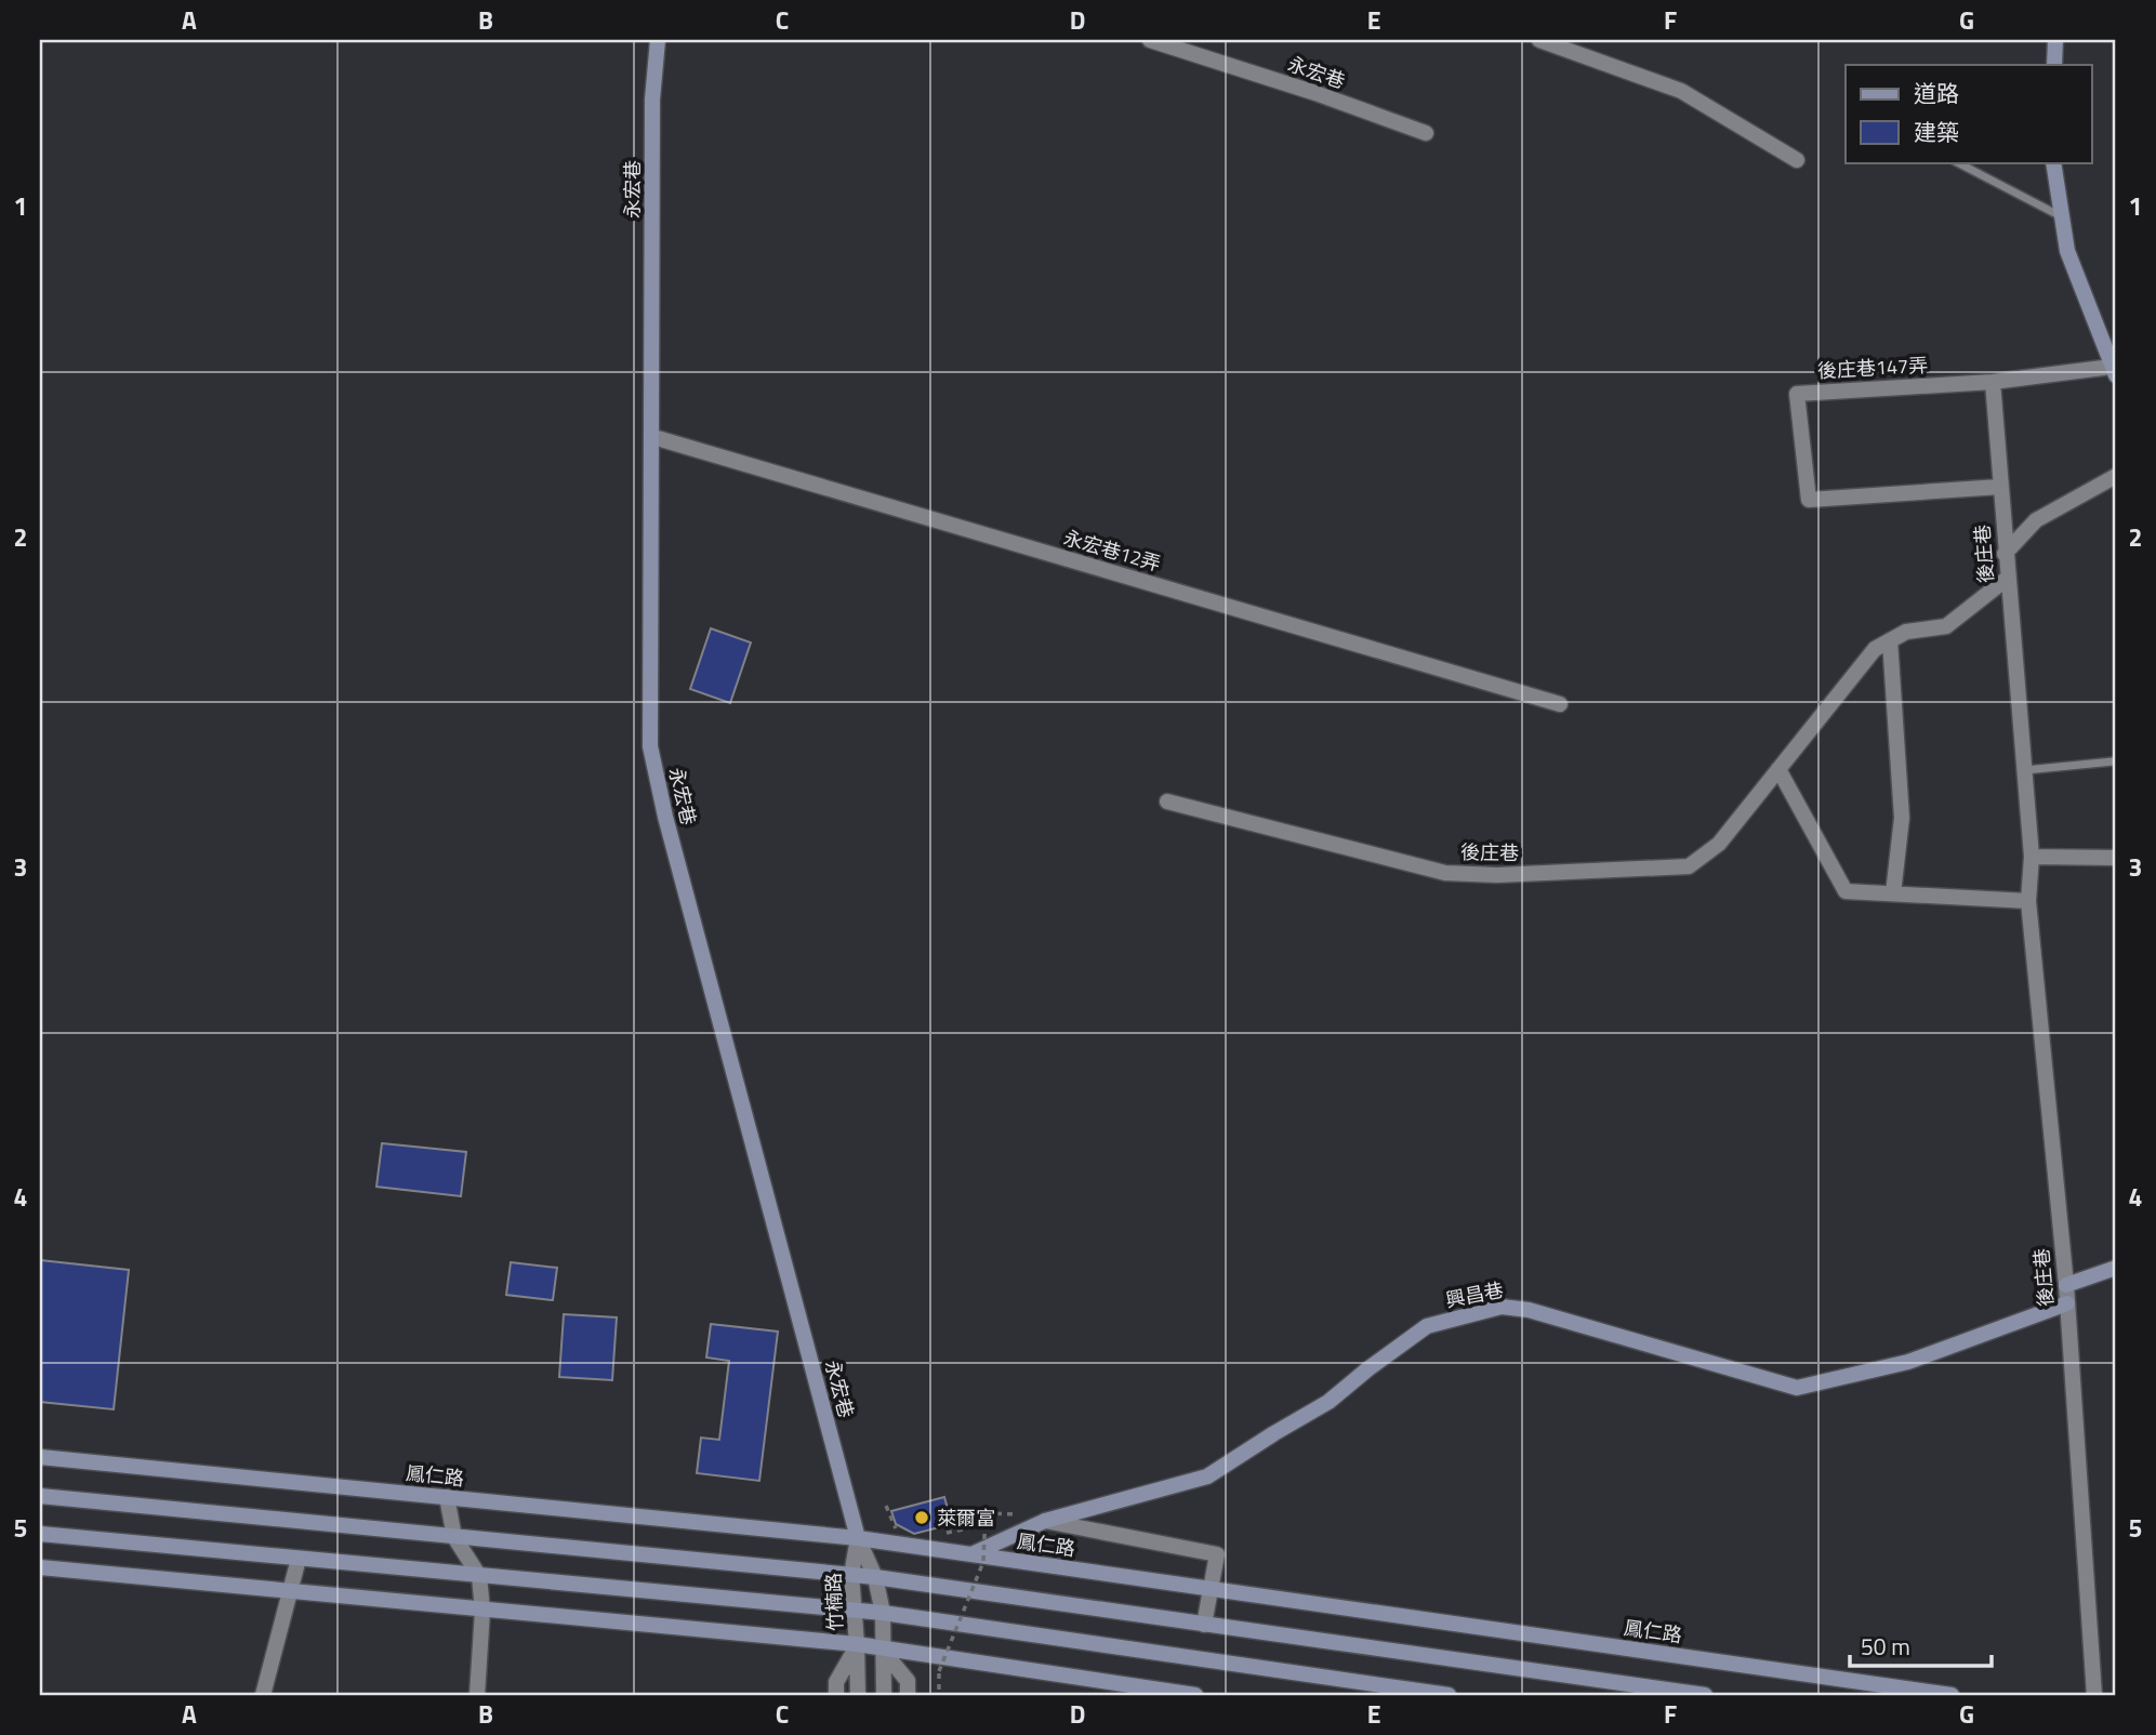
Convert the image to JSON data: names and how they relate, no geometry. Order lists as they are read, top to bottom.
{
  "streets": {
    "main road": ["永宏巷", "興昌巷", "鳳仁路"],
    "street": [
      "後庄巷147弄",
      "永宏巷12弄",
      "後庄巷",
      "竹楠路"
    ]
  },
  "crossings": [
    ["永宏巷", "永宏巷12弄"],
    ["永宏巷", "鳳仁路"],
    ["永宏巷", "竹楠路"],
    ["後庄巷147弄", "後庄巷"],
    ["後庄巷", "興昌巷"],
    ["興昌巷", "鳳仁路"],
    ["鳳仁路", "竹楠路"]
  ],
  "places": ["萊爾富"],
  "legend": ["道路", "建築"],
  "scale_bar": "50 m",
  "grid": {
    "columns": [
      "A",
      "B",
      "C",
      "D",
      "E",
      "F",
      "G"
    ],
    "rows": [
      "1",
      "2",
      "3",
      "4",
      "5"
    ]
  }
}
